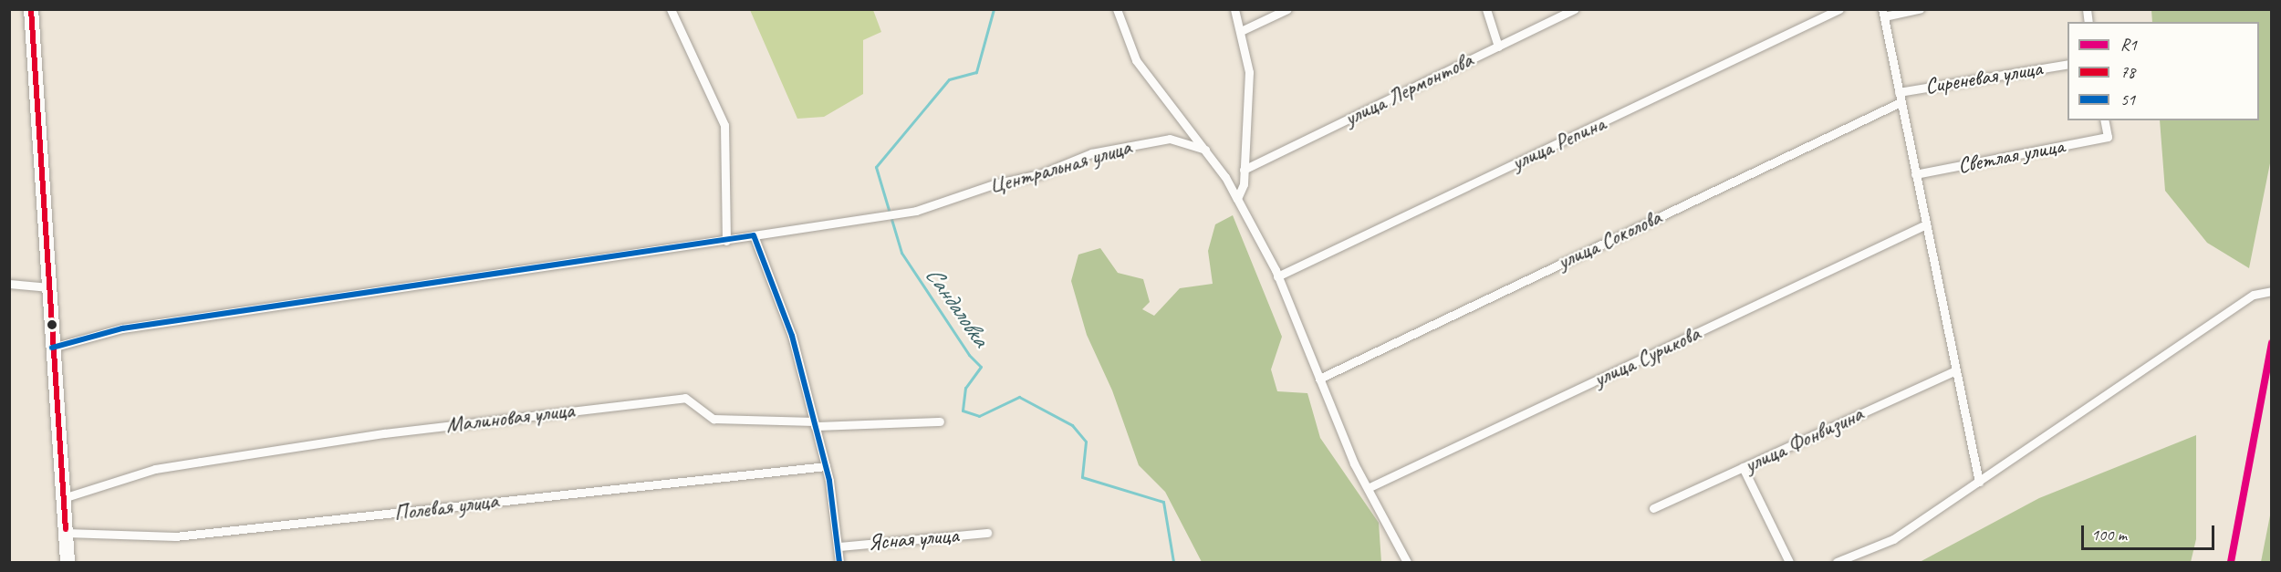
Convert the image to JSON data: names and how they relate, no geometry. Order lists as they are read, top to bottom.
{
  "streets": {
    "street": [
      "Сиреневая улица",
      "улица Лермонтова",
      "улица Репина",
      "Светлая улица",
      "Центральная улица",
      "улица Соколова",
      "улица Сурикова",
      "Малиновая улица",
      "улица Фонвизина",
      "Полевая улица",
      "Ясная улица"
    ]
  },
  "water": ["Сандаловка"],
  "lines": ["transit line 78", "transit line 51", "transit line R1"],
  "legend": ["R1", "78", "51"],
  "scale_bar": "100 m"
}
